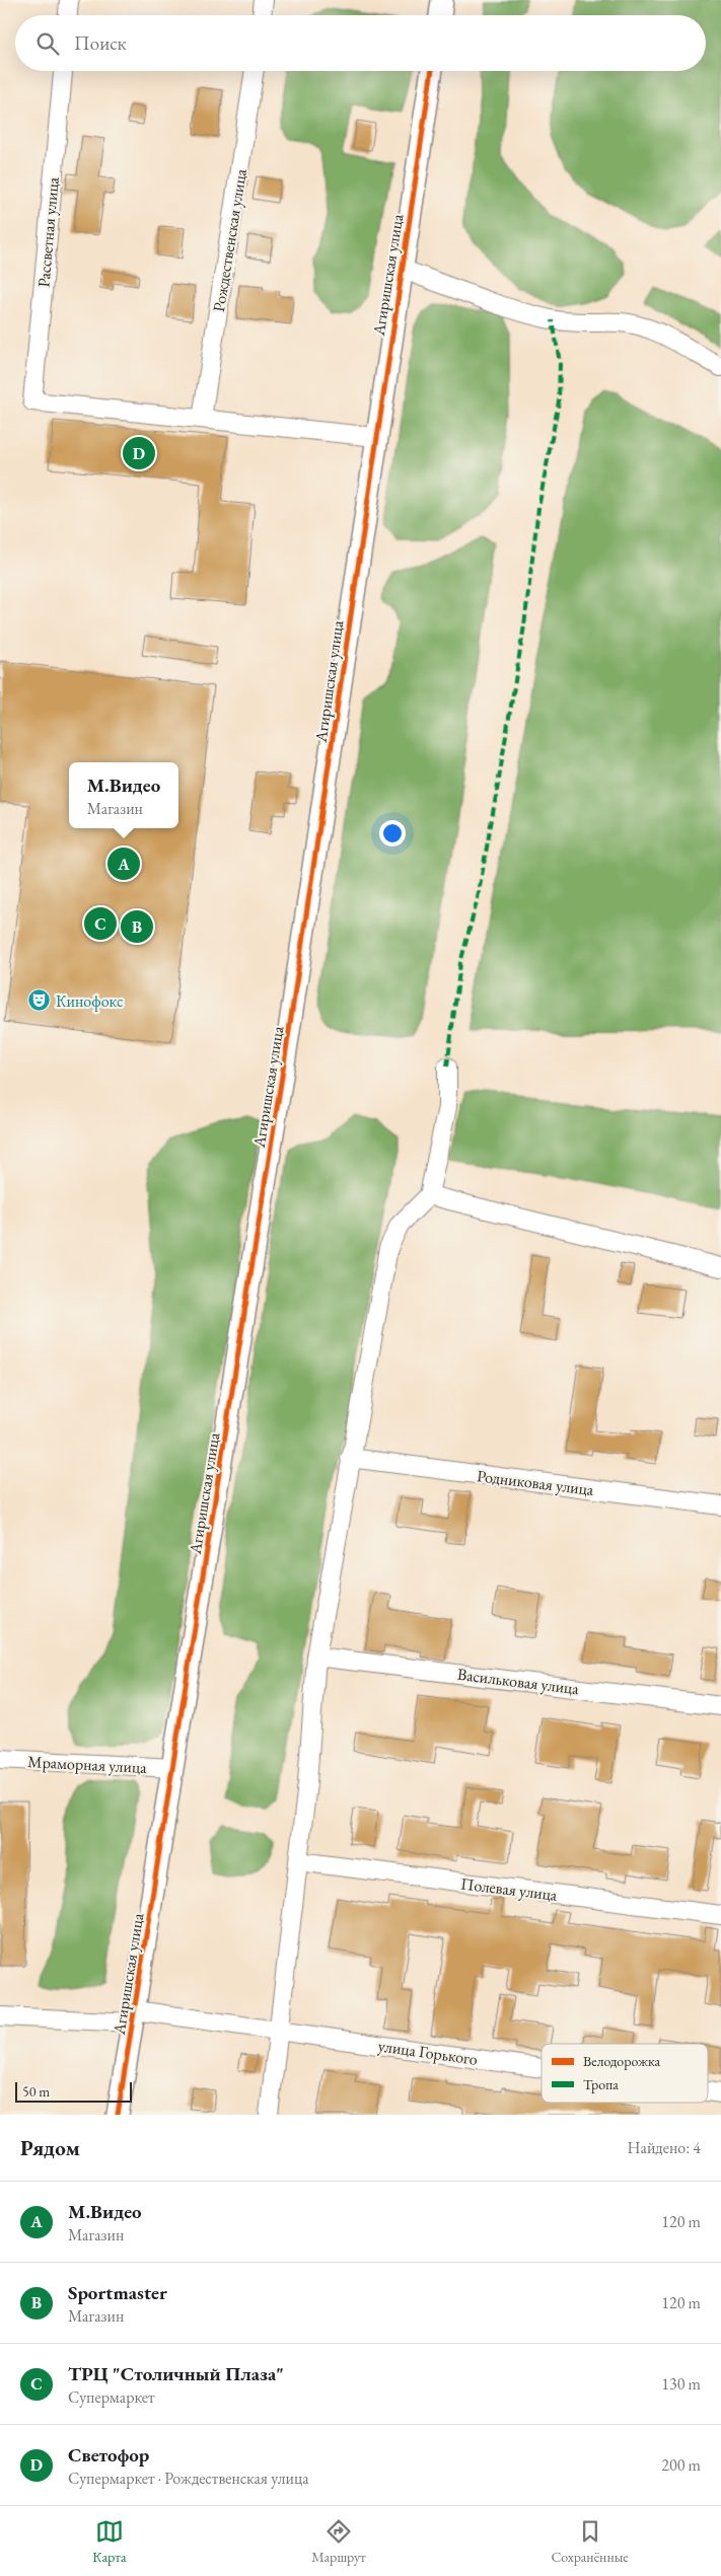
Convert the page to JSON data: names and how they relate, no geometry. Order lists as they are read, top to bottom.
{
  "streets": {
    "street": [
      "Рассветная улица",
      "Рождественская улица",
      "Агиришская улица",
      "Родниковая улица",
      "Васильковая улица",
      "Мраморная улица",
      "Полевая улица",
      "улица Горького"
    ]
  },
  "crossings": [
    ["Рассветная улица", "Рождественская улица"],
    ["Агиришская улица", "Мраморная улица"],
    ["Агиришская улица", "улица Горького"]
  ],
  "places": {
    "theatre": ["Кинофокс"]
  },
  "legend": ["Велодорожка", "Тропа"],
  "scale_bar": "50 m",
  "page": {
    "search": "Поиск",
    "pins": [
      "D",
      "A",
      "C",
      "B"
    ],
    "popup": ["М.Видео", "Магазин"],
    "scale": "50 m",
    "heading": ["Рядом", "Найдено: 4"],
    "list": [
      {
        "mark": "A",
        "name": "М.Видео",
        "note": "Магазин",
        "value": "120 m"
      },
      {
        "mark": "B",
        "name": "Sportmaster",
        "note": "Магазин",
        "value": "120 m"
      },
      {
        "mark": "C",
        "name": "ТРЦ \"Столичный Плаза\"",
        "note": "Супермаркет",
        "value": "130 m"
      },
      {
        "mark": "D",
        "name": "Светофор",
        "note": "Супермаркет · Рождественская улица",
        "value": "200 m"
      }
    ],
    "nav": ["Карта", "Маршрут", "Сохранённые"]
  }
}
